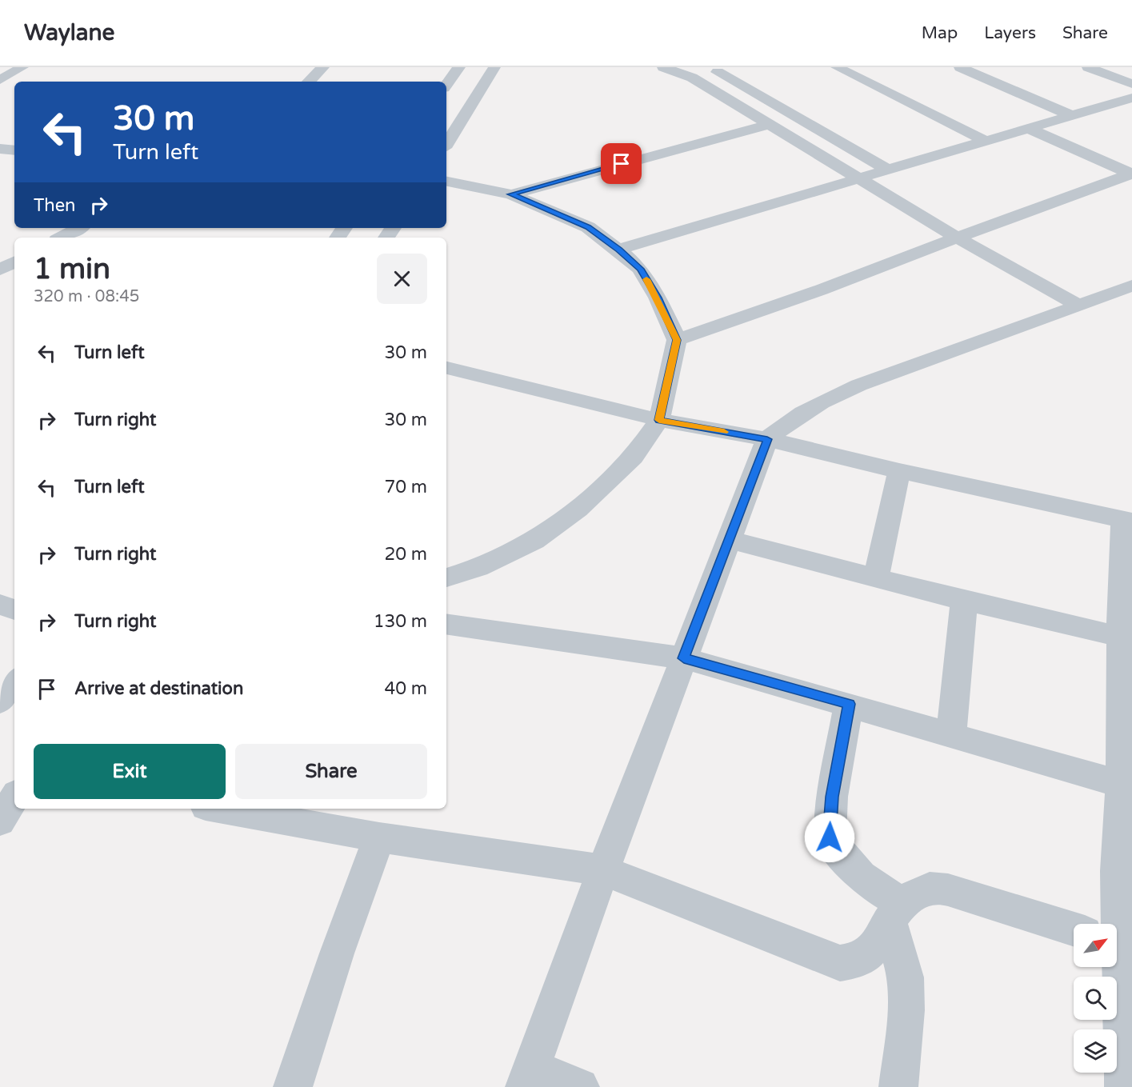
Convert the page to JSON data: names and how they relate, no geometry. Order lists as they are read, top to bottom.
{
  "north": "top right",
  "page": {
    "header": "Waylane",
    "nav": ["Map", "Layers", "Share"],
    "turn": ["30 m", "Turn left"],
    "then": "Then",
    "heading": ["1 min", "320 m · 08:45"],
    "list": [
      {
        "name": "Turn left",
        "value": "30 m"
      },
      {
        "name": "Turn right",
        "value": "30 m"
      },
      {
        "name": "Turn left",
        "value": "70 m"
      },
      {
        "name": "Turn right",
        "value": "20 m"
      },
      {
        "name": "Turn right",
        "value": "130 m"
      },
      {
        "name": "Arrive at destination",
        "value": "40 m"
      }
    ],
    "buttons": ["Exit", "Share"]
  }
}
